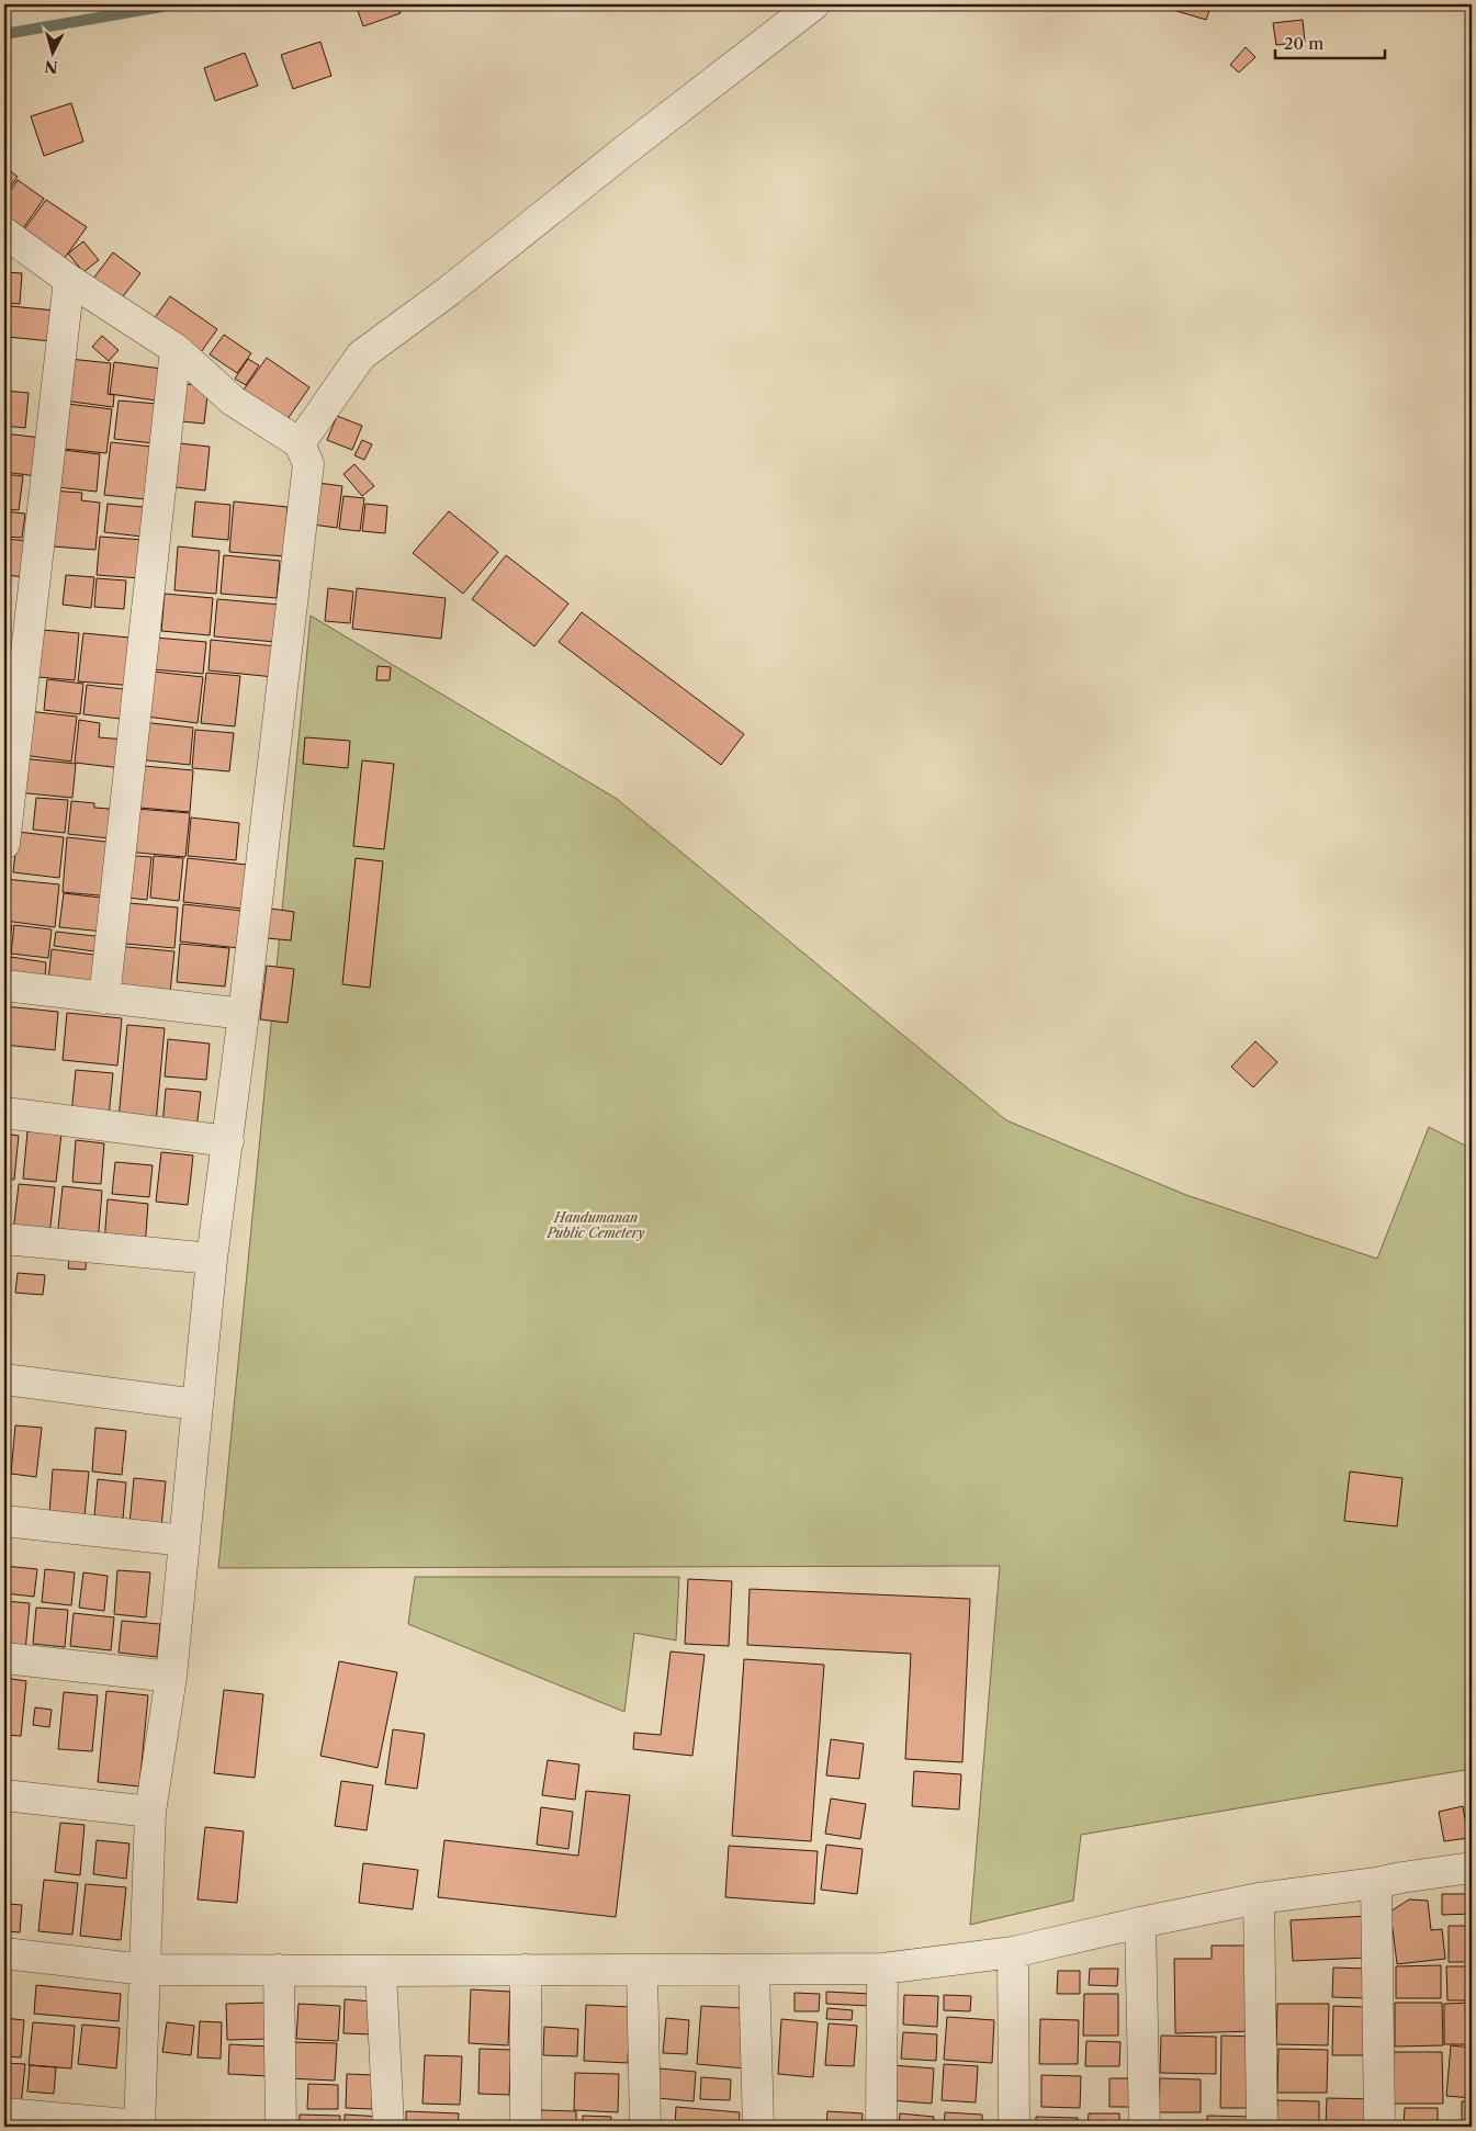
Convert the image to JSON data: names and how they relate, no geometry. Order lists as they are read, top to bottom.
{
  "parks": ["Handumanan Public Cemetery"],
  "scale_bar": "20 m",
  "north": "bottom"
}
